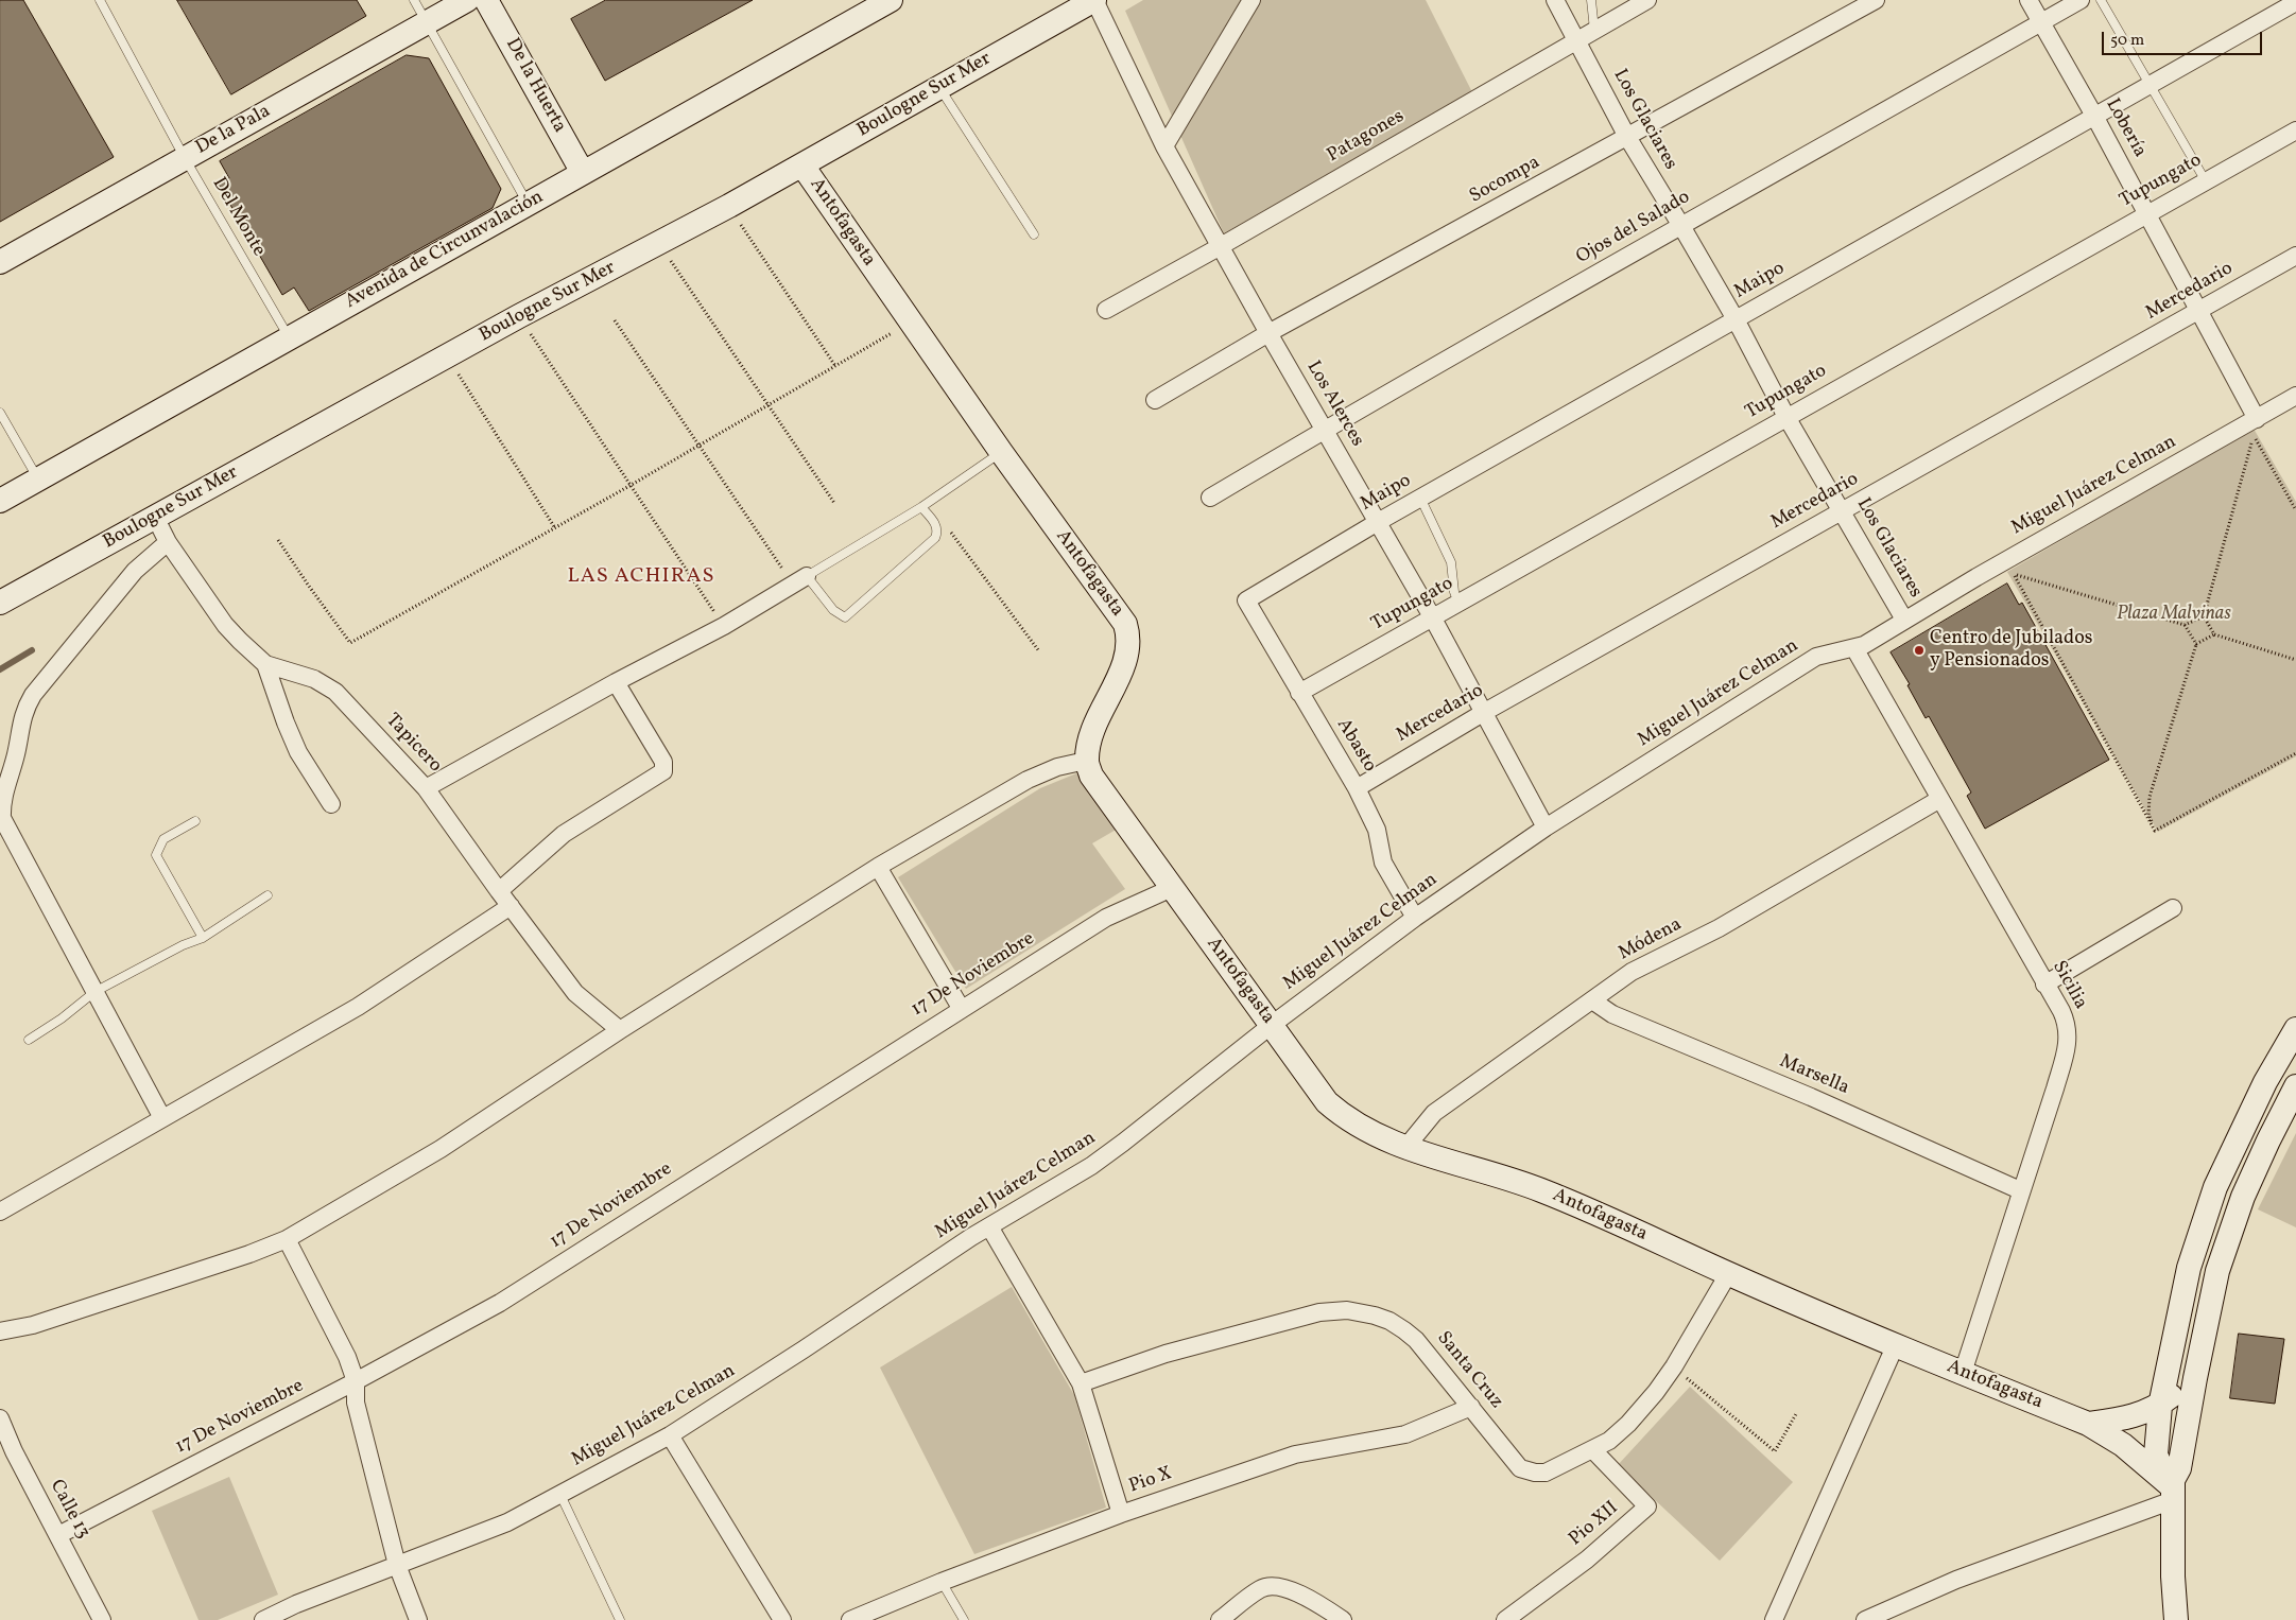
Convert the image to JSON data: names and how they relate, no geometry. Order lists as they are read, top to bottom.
{
  "streets": {
    "street": [
      "De la Huerta",
      "Boulogne Sur Mer",
      "Los Glaciares",
      "Lobería",
      "De la Pala",
      "Patagones",
      "Socompa",
      "Tupungato",
      "Antofagasta",
      "Ojos del Salado",
      "Avenida de Circunvalación",
      "Maipo",
      "Mercedario",
      "Los Alerces",
      "Miguel Juárez Celman",
      "Tapicero",
      "Abasto",
      "Módena",
      "17 De Noviembre",
      "Sicilia",
      "Marsella",
      "Santa Cruz",
      "Pio X",
      "Calle 13",
      "Pio XII"
    ],
    "lane": ["Del Monte"]
  },
  "crossings": [
    ["De la Huerta", "Avenida de Circunvalación"],
    ["Boulogne Sur Mer", "Antofagasta"],
    ["Boulogne Sur Mer", "Los Alerces"],
    ["Boulogne Sur Mer", "Tapicero"],
    ["Los Glaciares", "Patagones"],
    ["Los Glaciares", "Socompa"],
    ["Los Glaciares", "Tupungato"],
    ["Los Glaciares", "Ojos del Salado"],
    ["Los Glaciares", "Maipo"],
    ["Los Glaciares", "Mercedario"],
    ["Los Glaciares", "Miguel Juárez Celman"],
    ["Lobería", "Tupungato"],
    ["Lobería", "Ojos del Salado"],
    ["Lobería", "Maipo"],
    ["Lobería", "Mercedario"],
    ["Lobería", "Miguel Juárez Celman"],
    ["De la Pala", "Del Monte"],
    ["Patagones", "Los Alerces"],
    ["Socompa", "Los Alerces"],
    ["Tupungato", "Los Alerces"],
    ["Tupungato", "Abasto"],
    ["Del Monte", "Avenida de Circunvalación"],
    ["Antofagasta", "Miguel Juárez Celman"],
    ["Antofagasta", "Módena"],
    ["Antofagasta", "17 De Noviembre"],
    ["Antofagasta", "Sicilia"],
    ["Antofagasta", "Santa Cruz"],
    ["Ojos del Salado", "Los Alerces"],
    ["Maipo", "Los Alerces"],
    ["Maipo", "Abasto"],
    ["Mercedario", "Los Alerces"],
    ["Mercedario", "Abasto"],
    ["Los Alerces", "Miguel Juárez Celman"],
    ["Miguel Juárez Celman", "Abasto"],
    ["Miguel Juárez Celman", "Sicilia"],
    ["Módena", "Sicilia"],
    ["Módena", "Marsella"],
    ["17 De Noviembre", "Calle 13"],
    ["Sicilia", "Marsella"],
    ["Santa Cruz", "Pio X"],
    ["Santa Cruz", "Pio XII"]
  ],
  "districts": ["LAS ACHIRAS"],
  "parks": ["Plaza Malvinas"],
  "places": ["Centro de Jubilados y Pensionados"],
  "scale_bar": "50 m"
}
